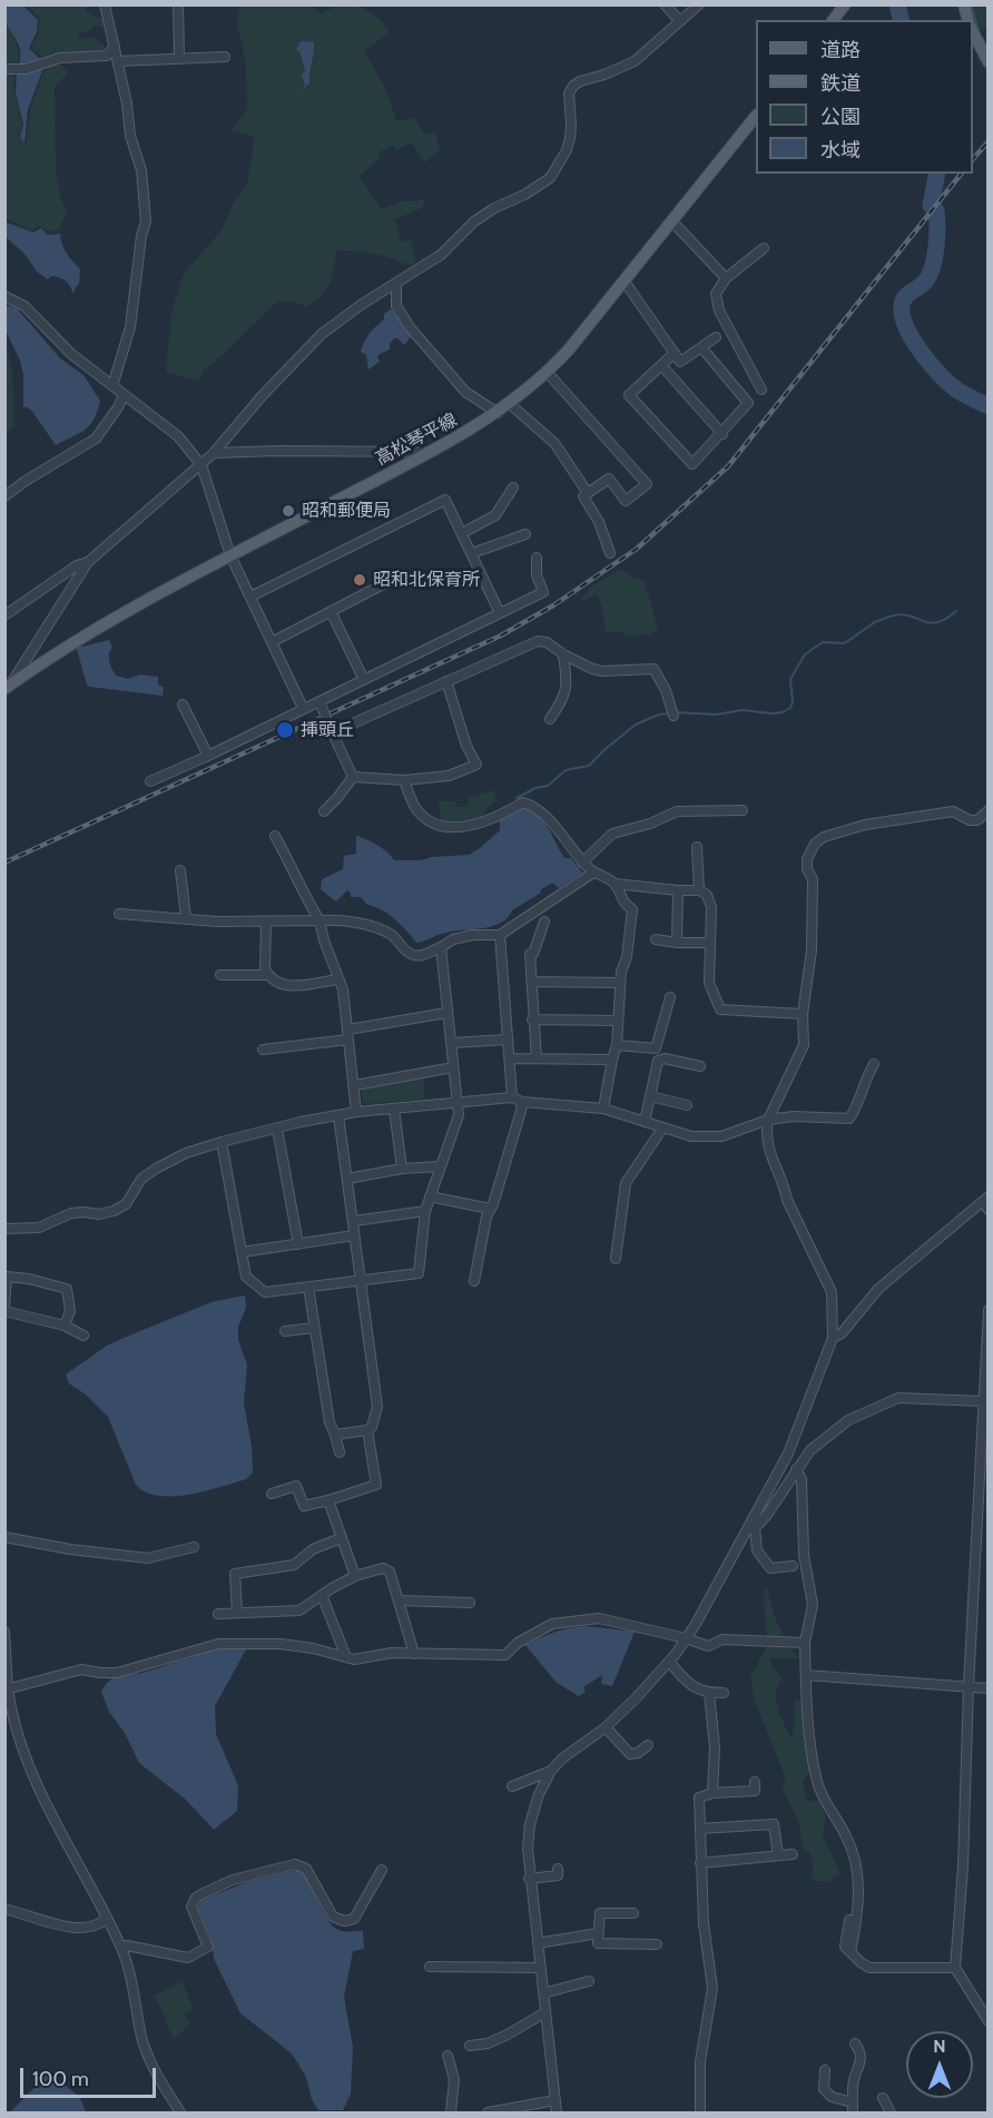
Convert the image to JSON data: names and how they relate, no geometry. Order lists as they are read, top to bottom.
{
  "streets": {
    "main road": ["高松琴平線"]
  },
  "places": ["昭和郵便局", "昭和北保育所", "挿頭丘"],
  "legend": [
    "道路",
    "鉄道",
    "公園",
    "水域"
  ],
  "scale_bar": "100 m",
  "north": "top"
}
